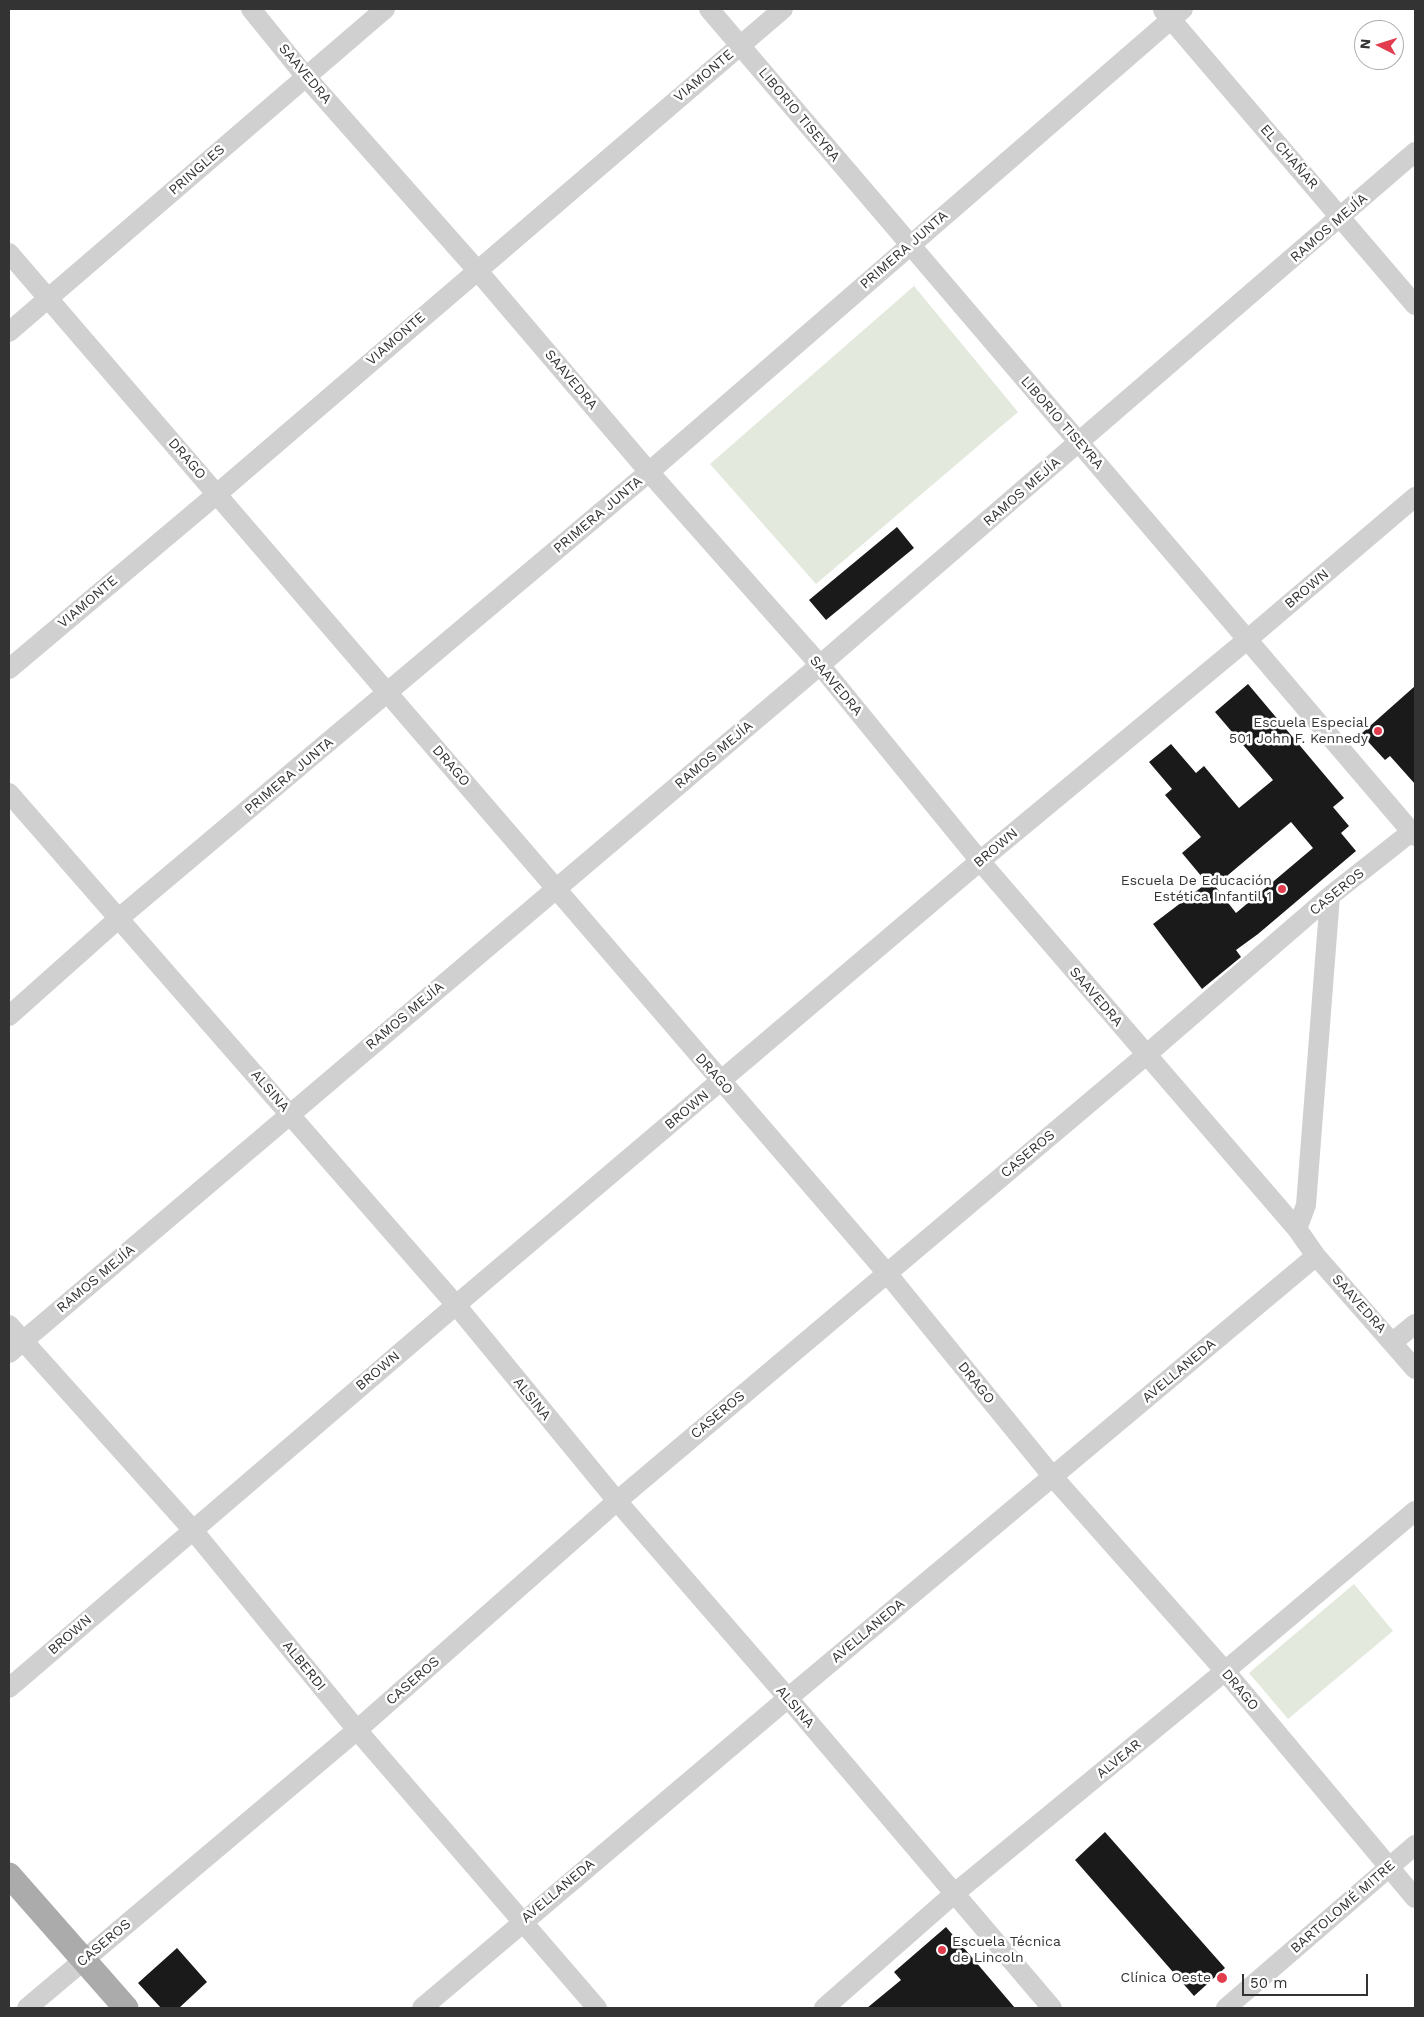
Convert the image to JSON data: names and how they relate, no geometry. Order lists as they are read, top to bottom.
{
  "streets": {
    "street": [
      "SAAVEDRA",
      "VIAMONTE",
      "LIBORIO TISEYRA",
      "EL CHAÑAR",
      "PRINGLES",
      "RAMOS MEJÍA",
      "PRIMERA JUNTA",
      "DRAGO",
      "BROWN",
      "CASEROS",
      "ALSINA",
      "AVELLANEDA",
      "ALBERDI",
      "ALVEAR",
      "BARTOLOMÉ MITRE"
    ]
  },
  "crossings": [
    ["SAAVEDRA", "VIAMONTE"],
    ["SAAVEDRA", "PRINGLES"],
    ["SAAVEDRA", "RAMOS MEJÍA"],
    ["SAAVEDRA", "PRIMERA JUNTA"],
    ["SAAVEDRA", "BROWN"],
    ["SAAVEDRA", "CASEROS"],
    ["SAAVEDRA", "AVELLANEDA"],
    ["VIAMONTE", "LIBORIO TISEYRA"],
    ["VIAMONTE", "DRAGO"],
    ["LIBORIO TISEYRA", "RAMOS MEJÍA"],
    ["LIBORIO TISEYRA", "PRIMERA JUNTA"],
    ["LIBORIO TISEYRA", "BROWN"],
    ["LIBORIO TISEYRA", "CASEROS"],
    ["EL CHAÑAR", "RAMOS MEJÍA"],
    ["EL CHAÑAR", "PRIMERA JUNTA"],
    ["PRINGLES", "DRAGO"],
    ["RAMOS MEJÍA", "DRAGO"],
    ["RAMOS MEJÍA", "ALSINA"],
    ["RAMOS MEJÍA", "ALBERDI"],
    ["PRIMERA JUNTA", "DRAGO"],
    ["PRIMERA JUNTA", "ALSINA"],
    ["DRAGO", "BROWN"],
    ["DRAGO", "CASEROS"],
    ["DRAGO", "AVELLANEDA"],
    ["DRAGO", "ALVEAR"],
    ["DRAGO", "BARTOLOMÉ MITRE"],
    ["BROWN", "ALSINA"],
    ["BROWN", "ALBERDI"],
    ["CASEROS", "ALSINA"],
    ["CASEROS", "ALBERDI"],
    ["ALSINA", "AVELLANEDA"],
    ["ALSINA", "ALVEAR"],
    ["AVELLANEDA", "ALBERDI"]
  ],
  "places": [
    "Escuela Especial 501 John F. Kennedy",
    "Escuela De Educación Estética Infantil 1",
    "Escuela Técnica de Lincoln",
    "Clínica Oeste"
  ],
  "scale_bar": "50 m",
  "north": "left"
}
